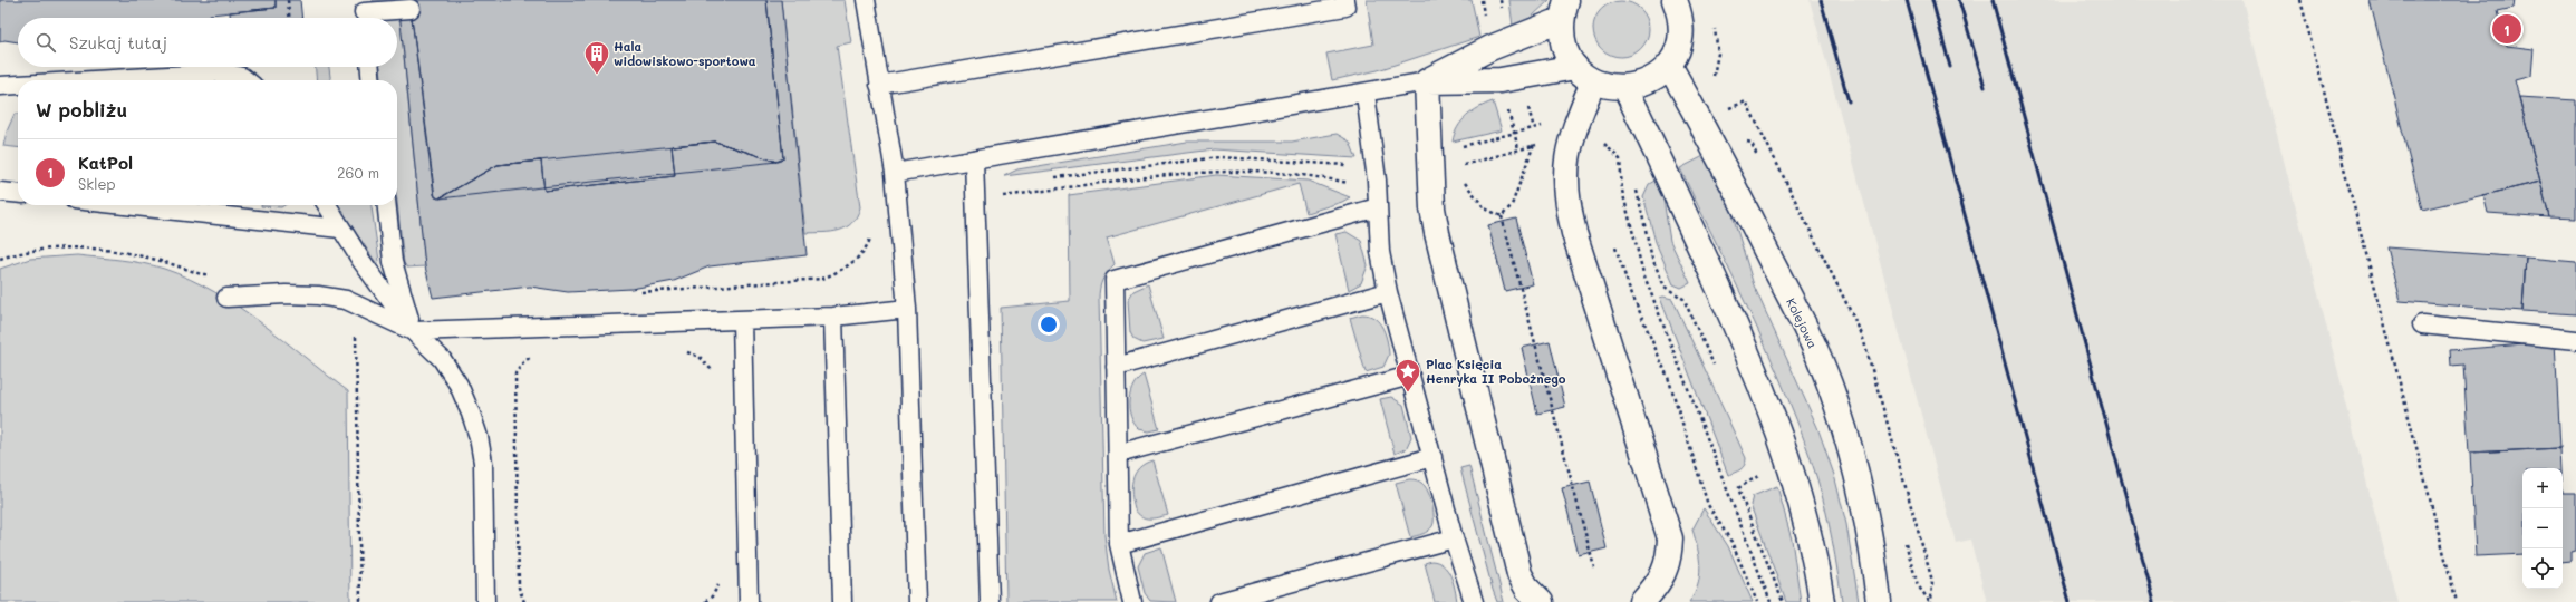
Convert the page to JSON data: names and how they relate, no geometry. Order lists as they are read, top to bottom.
{
  "streets": {
    "street": ["Kolejowa"]
  },
  "places": {
    "building": ["Hala widowiskowo-sportowa"],
    "place": ["Plac Księcia Henryka II Pobożnego"]
  },
  "page": {
    "pins": "1",
    "search": "Szukaj tutaj",
    "heading": "W pobliżu",
    "list": [
      {
        "mark": "1",
        "name": "KatPol",
        "note": "Sklep",
        "value": "260 m"
      }
    ],
    "map_buttons": ["+", "−"]
  }
}
